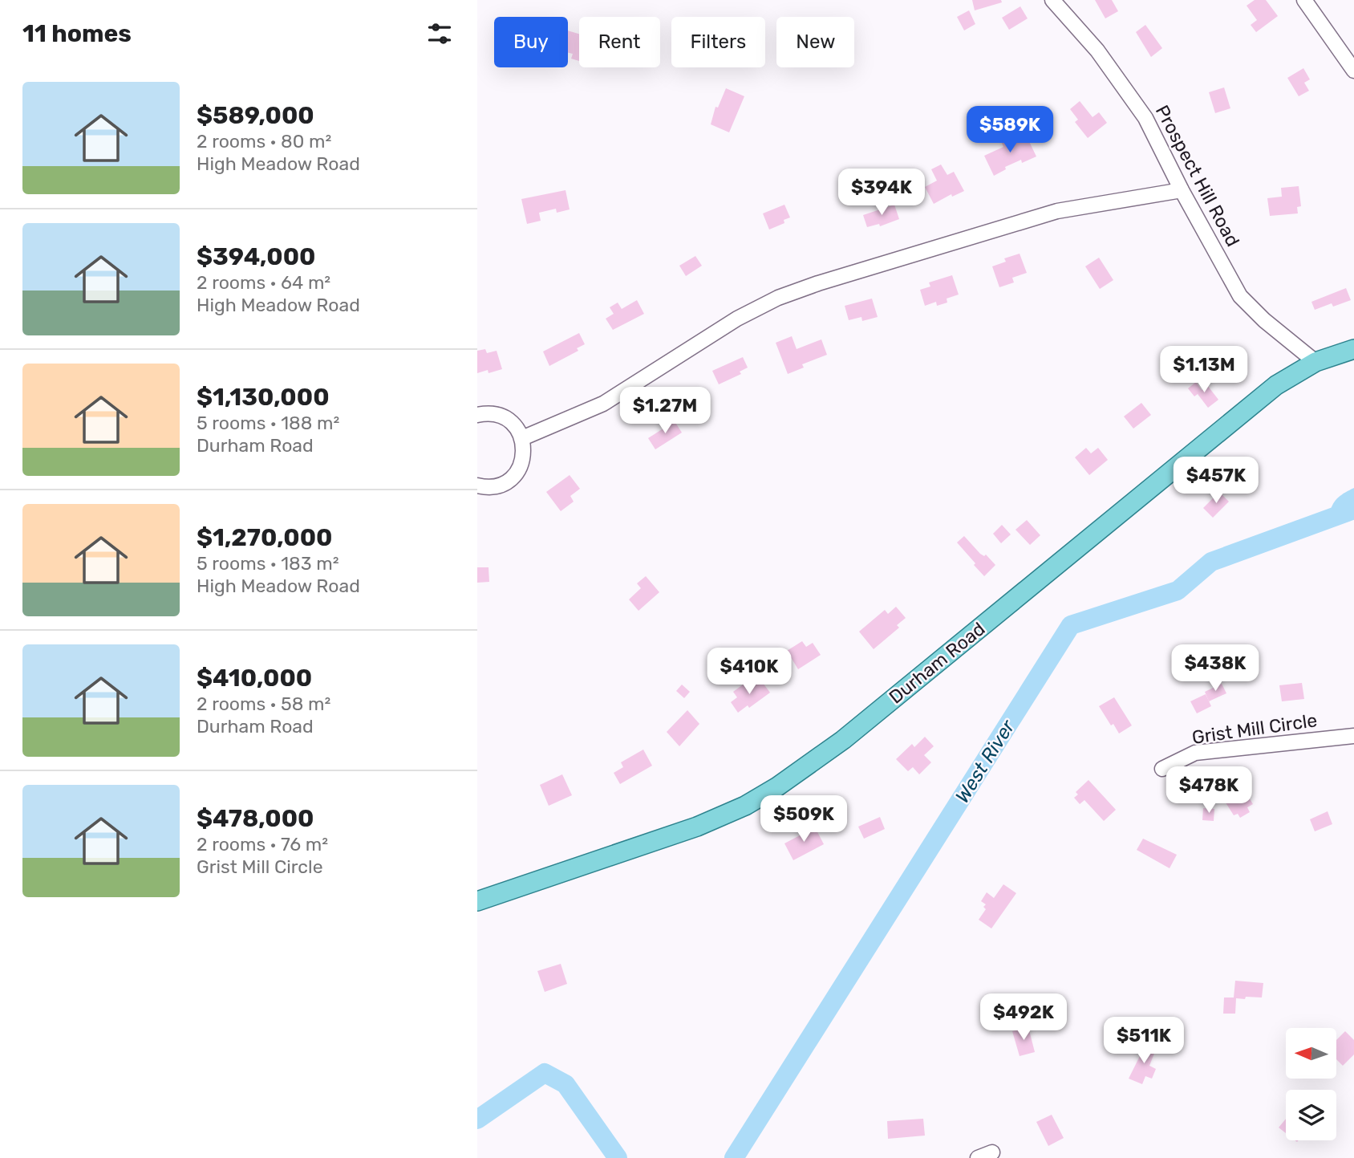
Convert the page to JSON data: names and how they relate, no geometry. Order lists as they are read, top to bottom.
{
  "streets": {
    "main road": ["Durham Road"],
    "street": ["Prospect Hill Road", "Grist Mill Circle"]
  },
  "crossings": [
    ["Prospect Hill Road", "Durham Road"]
  ],
  "water": ["West River"],
  "north": "left",
  "page": {
    "heading": "11 homes",
    "chip": [
      "Buy",
      "Rent",
      "Filters",
      "New"
    ],
    "list": [
      {
        "name": "$589,000",
        "note": "2 rooms · 80 m² · High Meadow Road"
      },
      {
        "name": "$394,000",
        "note": "2 rooms · 64 m² · High Meadow Road"
      },
      {
        "name": "$1,130,000",
        "note": "5 rooms · 188 m² · Durham Road"
      },
      {
        "name": "$1,270,000",
        "note": "5 rooms · 183 m² · High Meadow Road"
      },
      {
        "name": "$410,000",
        "note": "2 rooms · 58 m² · Durham Road"
      },
      {
        "name": "$478,000",
        "note": "2 rooms · 76 m² · Grist Mill Circle"
      }
    ],
    "price": [
      "$589K",
      "$394K",
      "$1.13M",
      "$1.27M",
      "$457K",
      "$438K",
      "$410K",
      "$478K",
      "$509K",
      "$492K",
      "$511K"
    ]
  }
}
